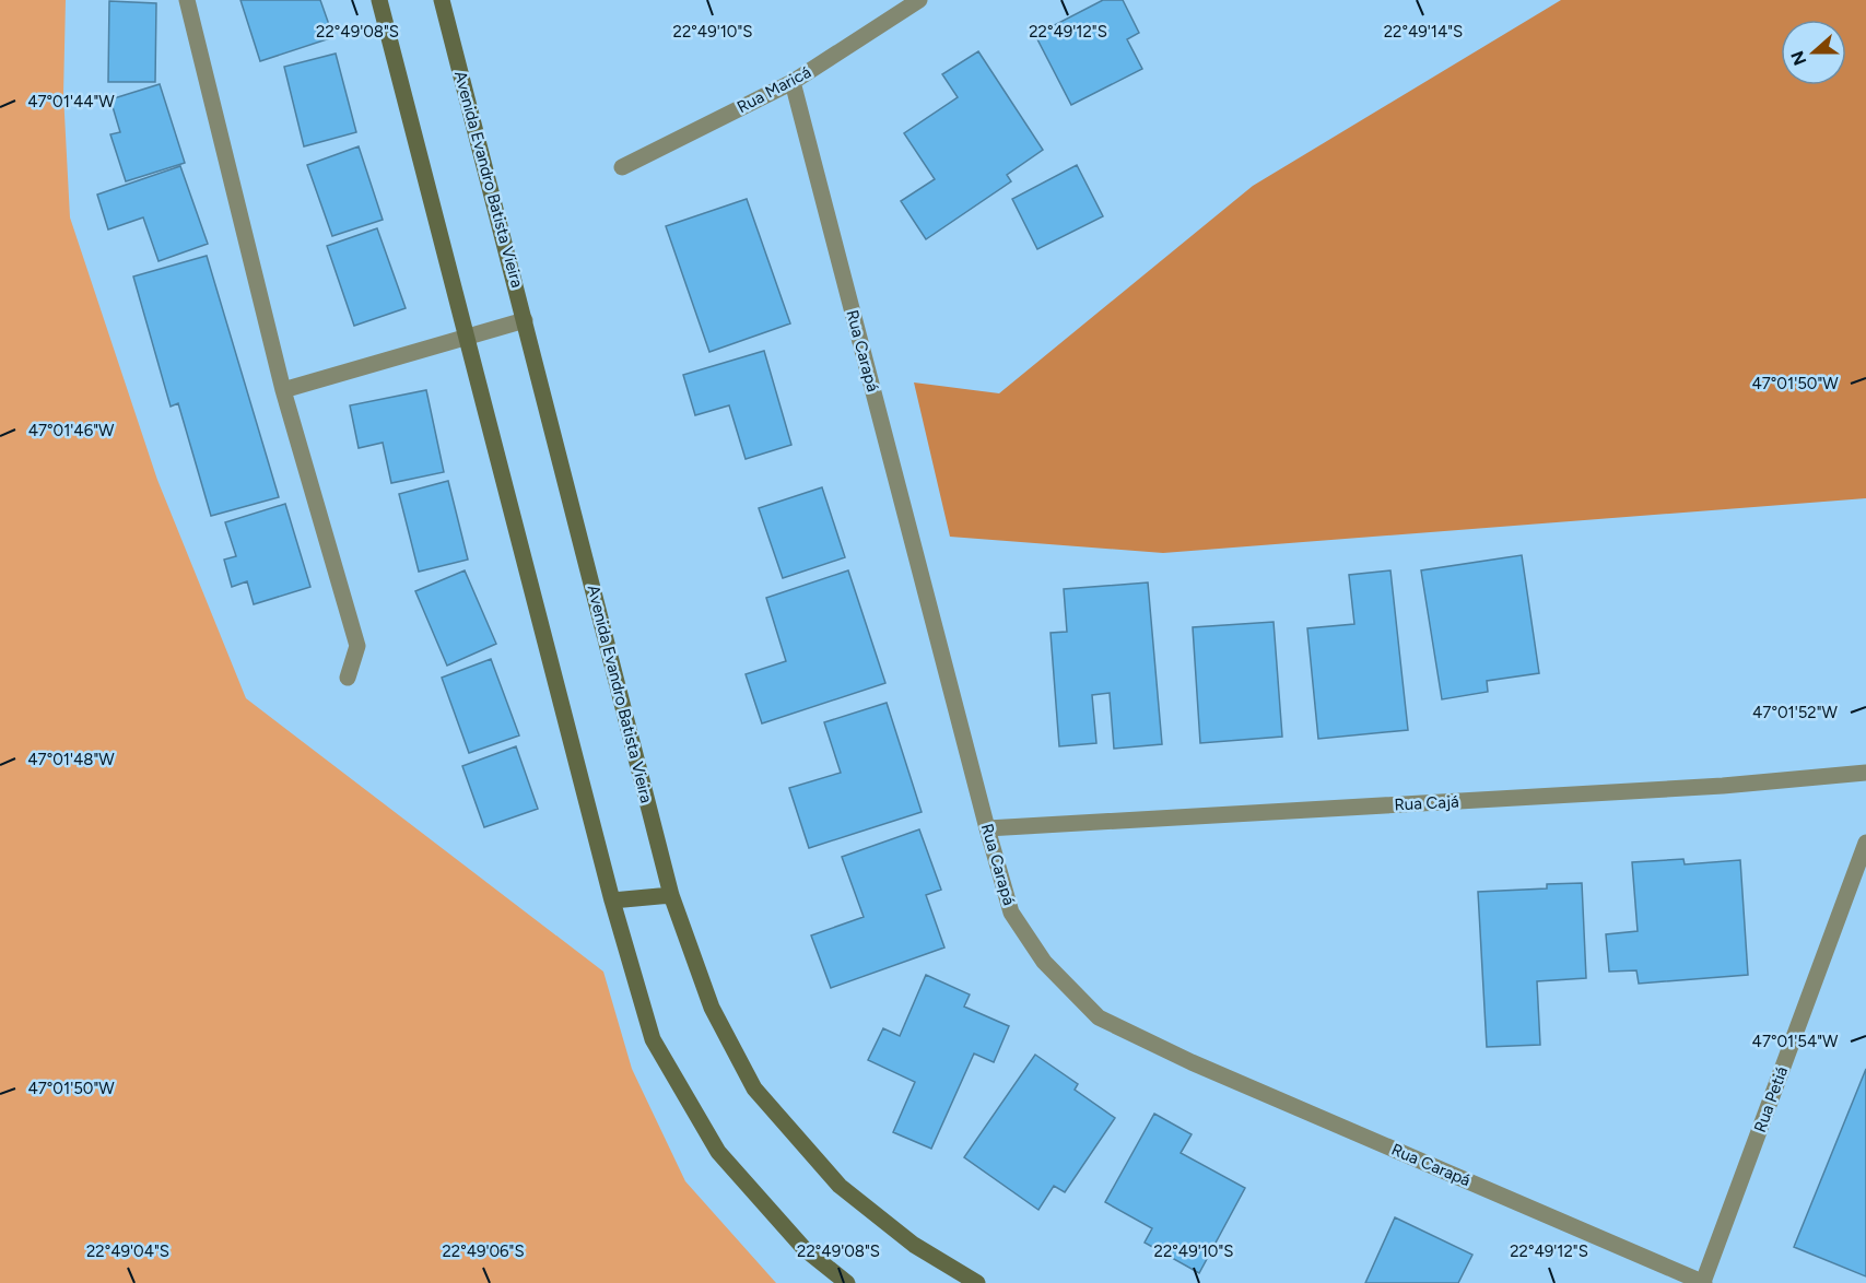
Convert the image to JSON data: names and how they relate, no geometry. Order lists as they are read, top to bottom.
{
  "streets": {
    "main road": ["Avenida Evandro Batista Vieira"],
    "street": [
      "Rua Maricá",
      "Rua Carapá",
      "Rua Cajá",
      "Rua Petiá"
    ]
  },
  "crossings": [
    ["Rua Maricá", "Rua Carapá"],
    ["Rua Carapá", "Rua Cajá"],
    ["Rua Carapá", "Rua Petiá"]
  ],
  "north": "left",
  "coordinates": [
    "22°49'08\"S",
    "22°49'14\"S",
    "22°49'10\"S",
    "22°49'12\"S",
    "47°01'44\"W",
    "47°01'50\"W",
    "47°01'46\"W",
    "47°01'52\"W",
    "47°01'48\"W",
    "47°01'54\"W",
    "22°49'04\"S",
    "22°49'06\"S"
  ]
}
